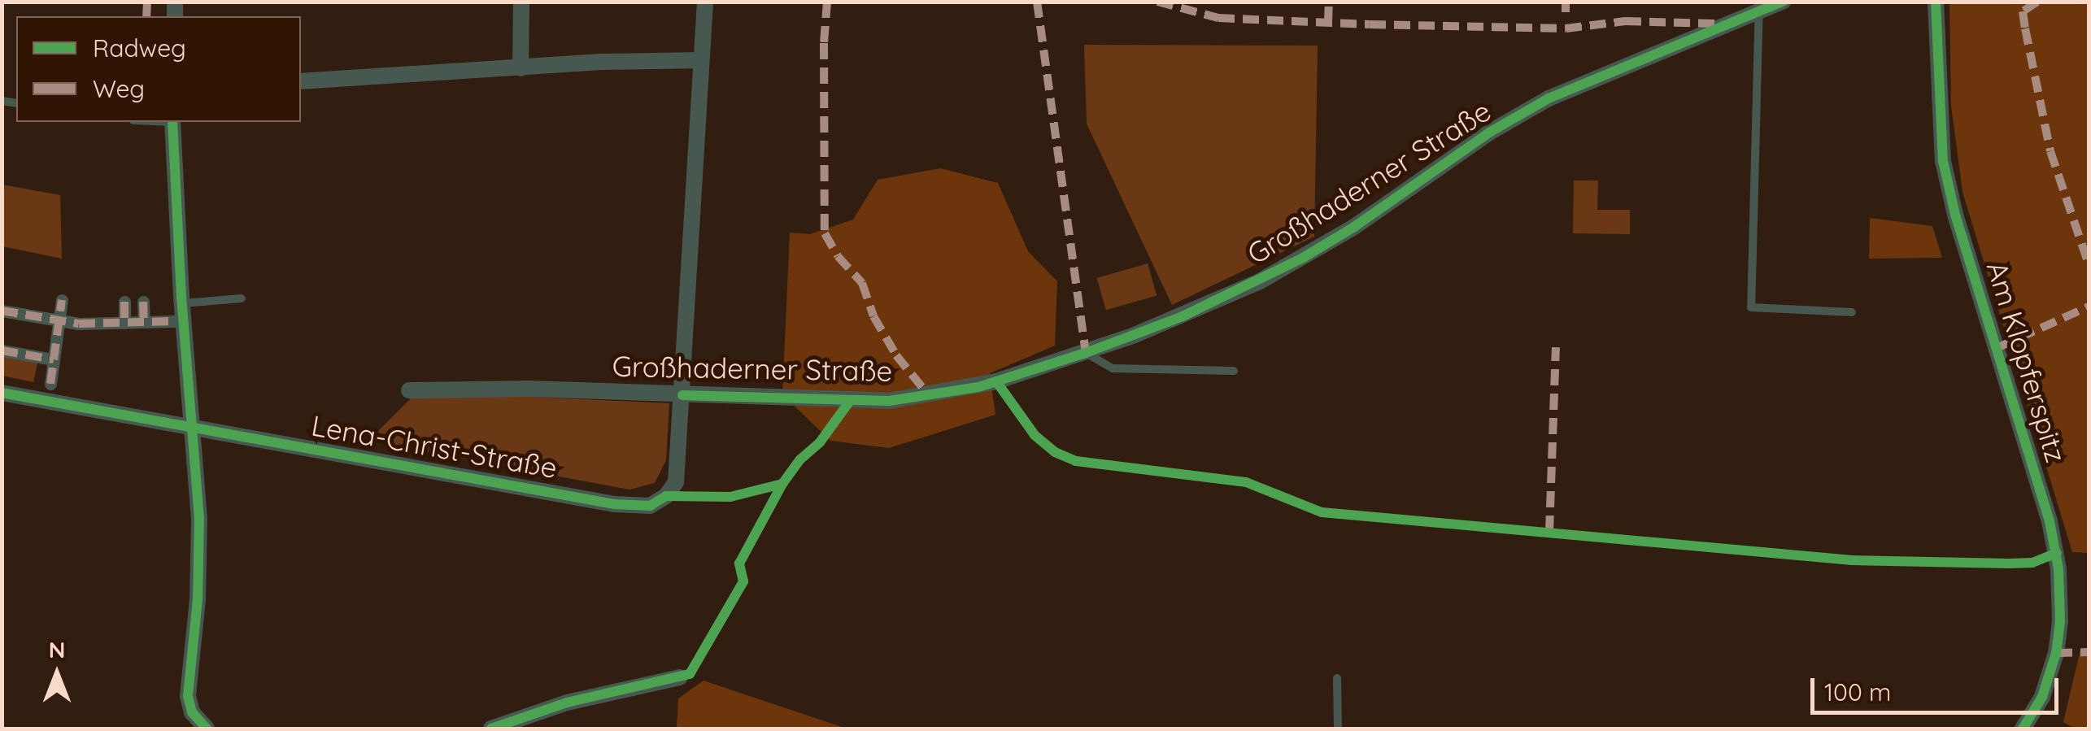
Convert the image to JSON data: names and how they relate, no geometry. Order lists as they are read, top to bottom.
{
  "streets": {
    "street": ["Großhaderner Straße", "Am Klopferspitz", "Lena-Christ-Straße"]
  },
  "crossings": [
    ["Großhaderner Straße", "Lena-Christ-Straße"]
  ],
  "legend": ["Radweg", "Weg"],
  "scale_bar": "100 m",
  "north": "top"
}
